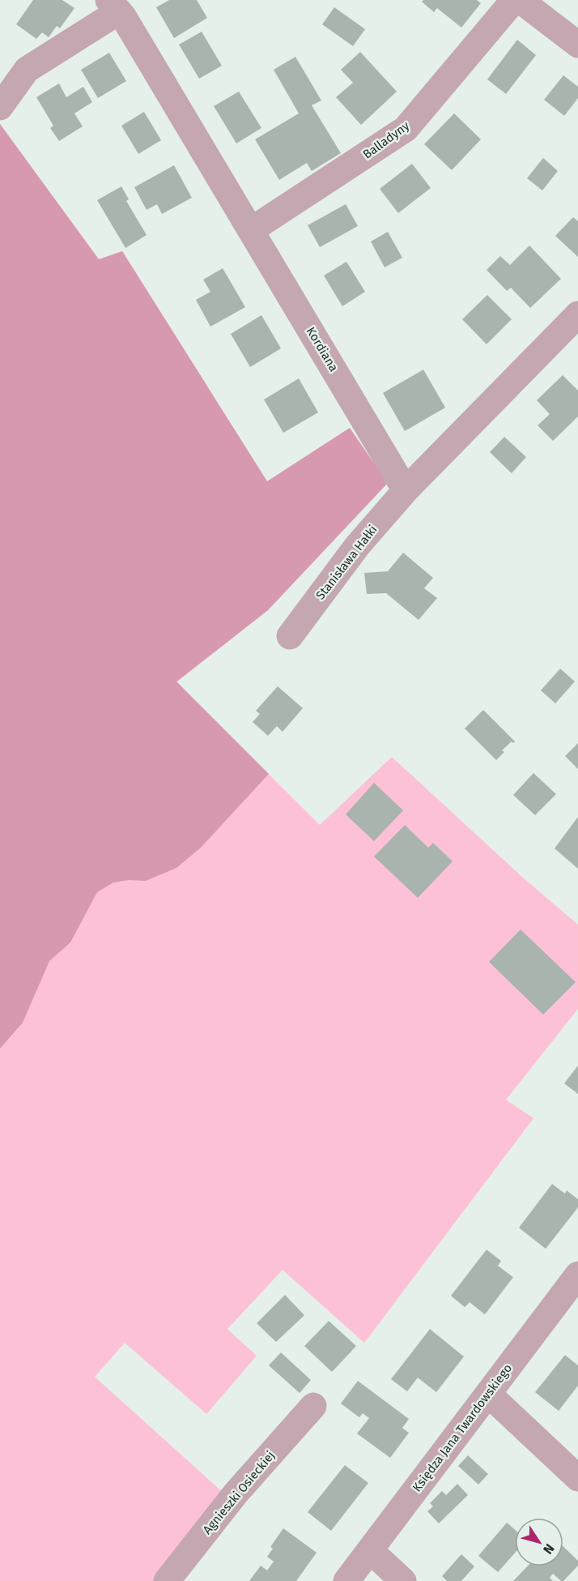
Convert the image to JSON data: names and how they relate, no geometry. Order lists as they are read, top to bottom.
{
  "streets": {
    "street": [
      "Balladyny",
      "Kordiana",
      "Stanisława Hałki",
      "Księdza Jana Twardowskiego",
      "Agnieszki Osieckiej"
    ]
  },
  "crossings": [
    ["Balladyny", "Kordiana"],
    ["Kordiana", "Stanisława Hałki"]
  ],
  "north": "bottom right"
}
